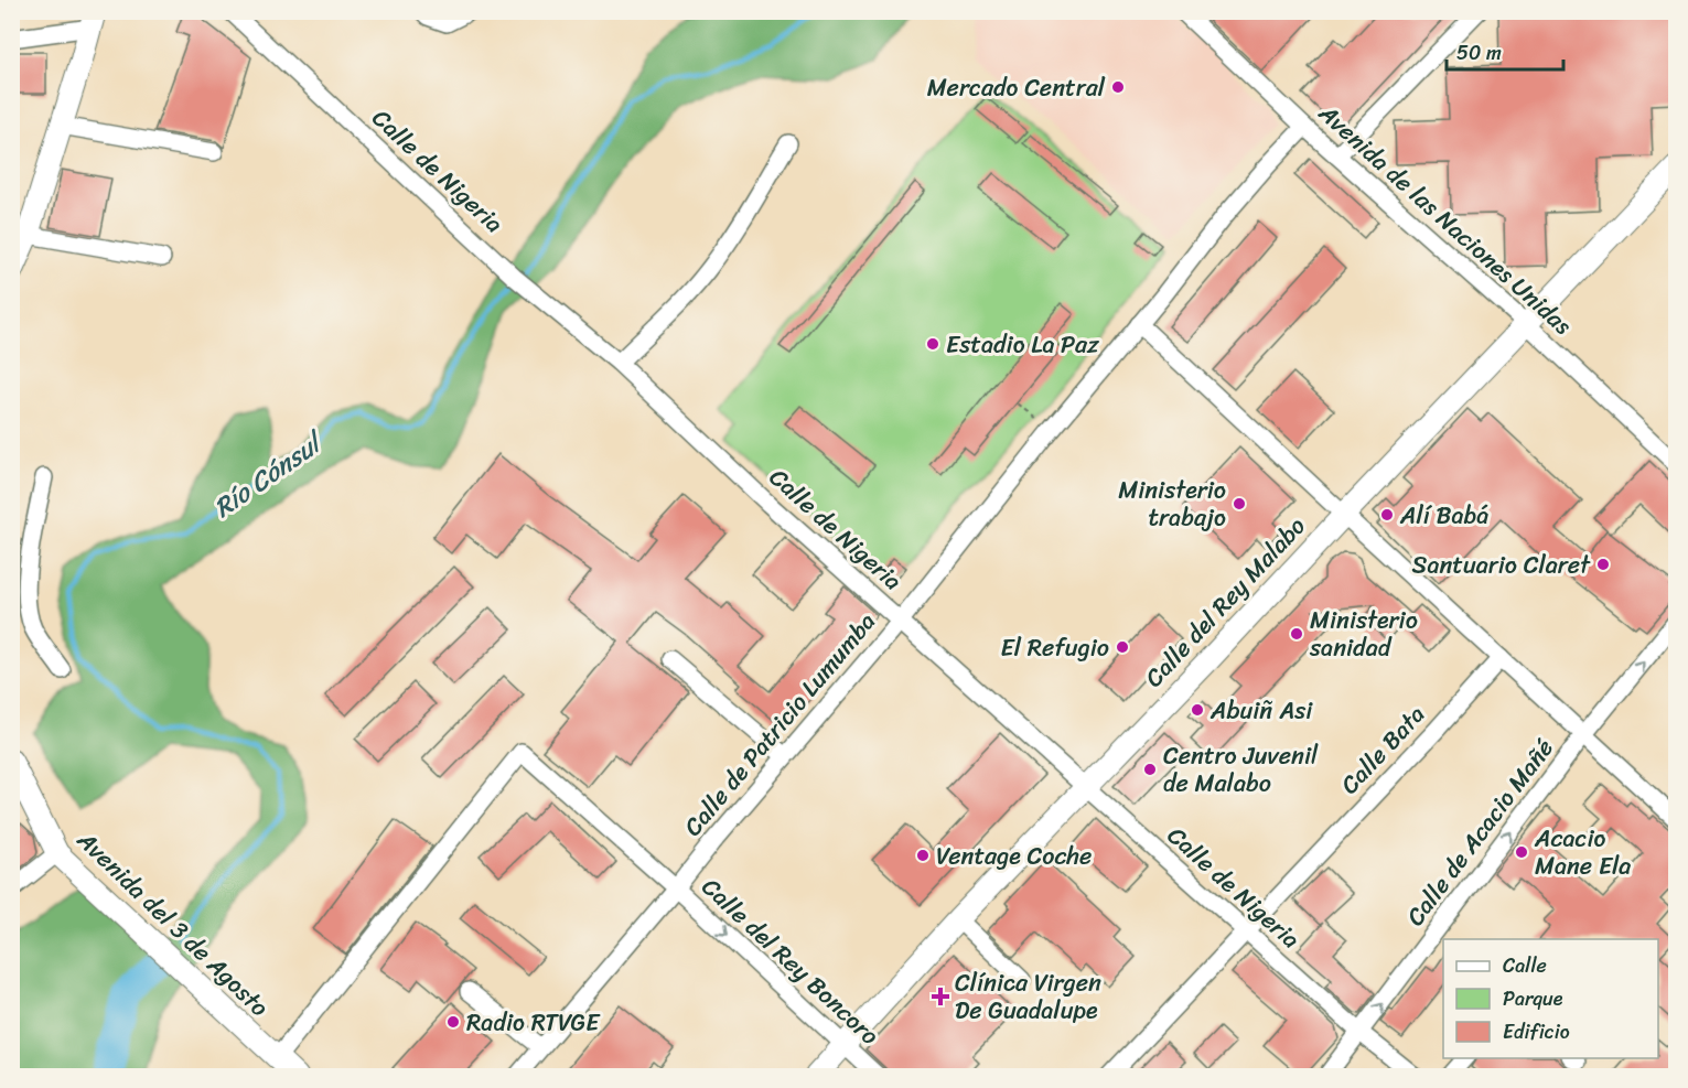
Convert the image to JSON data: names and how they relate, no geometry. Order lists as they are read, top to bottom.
{
  "streets": {
    "main road": ["Calle del Rey Malabo", "Avenida del 3 de Agosto"],
    "street": [
      "Calle de Nigeria",
      "Avenida de las Naciones Unidas",
      "Calle de Patricio Lumumba",
      "Calle Bata",
      "Calle de Acacio Mañé",
      "Calle del Rey Boncoro"
    ]
  },
  "crossings": [
    ["Calle de Nigeria", "Calle del Rey Malabo"],
    ["Calle de Nigeria", "Calle de Patricio Lumumba"],
    ["Calle de Nigeria", "Calle Bata"],
    ["Calle de Nigeria", "Calle de Acacio Mañé"],
    ["Avenida de las Naciones Unidas", "Calle del Rey Malabo"],
    ["Avenida de las Naciones Unidas", "Calle de Patricio Lumumba"],
    ["Calle del Rey Malabo", "Calle del Rey Boncoro"],
    ["Calle de Patricio Lumumba", "Calle del Rey Boncoro"],
    ["Avenida del 3 de Agosto", "Calle del Rey Boncoro"]
  ],
  "one_way": ["Calle de Acacio Mañé"],
  "water": ["Río Cónsul"],
  "places": {
    "other": [
      "Mercado Central",
      "Estadio La Paz",
      "Ministerio trabajo",
      "Alí Babá",
      "Santuario Claret",
      "Ministerio sanidad",
      "El Refugio",
      "Abuiñ Asi",
      "Centro Juvenil de Malabo",
      "Acacio Mane Ela",
      "Ventage Coche",
      "Radio RTVGE"
    ],
    "health": ["Clínica Virgen De Guadalupe"]
  },
  "legend": ["Calle", "Parque", "Edificio"],
  "scale_bar": "50 m"
}
